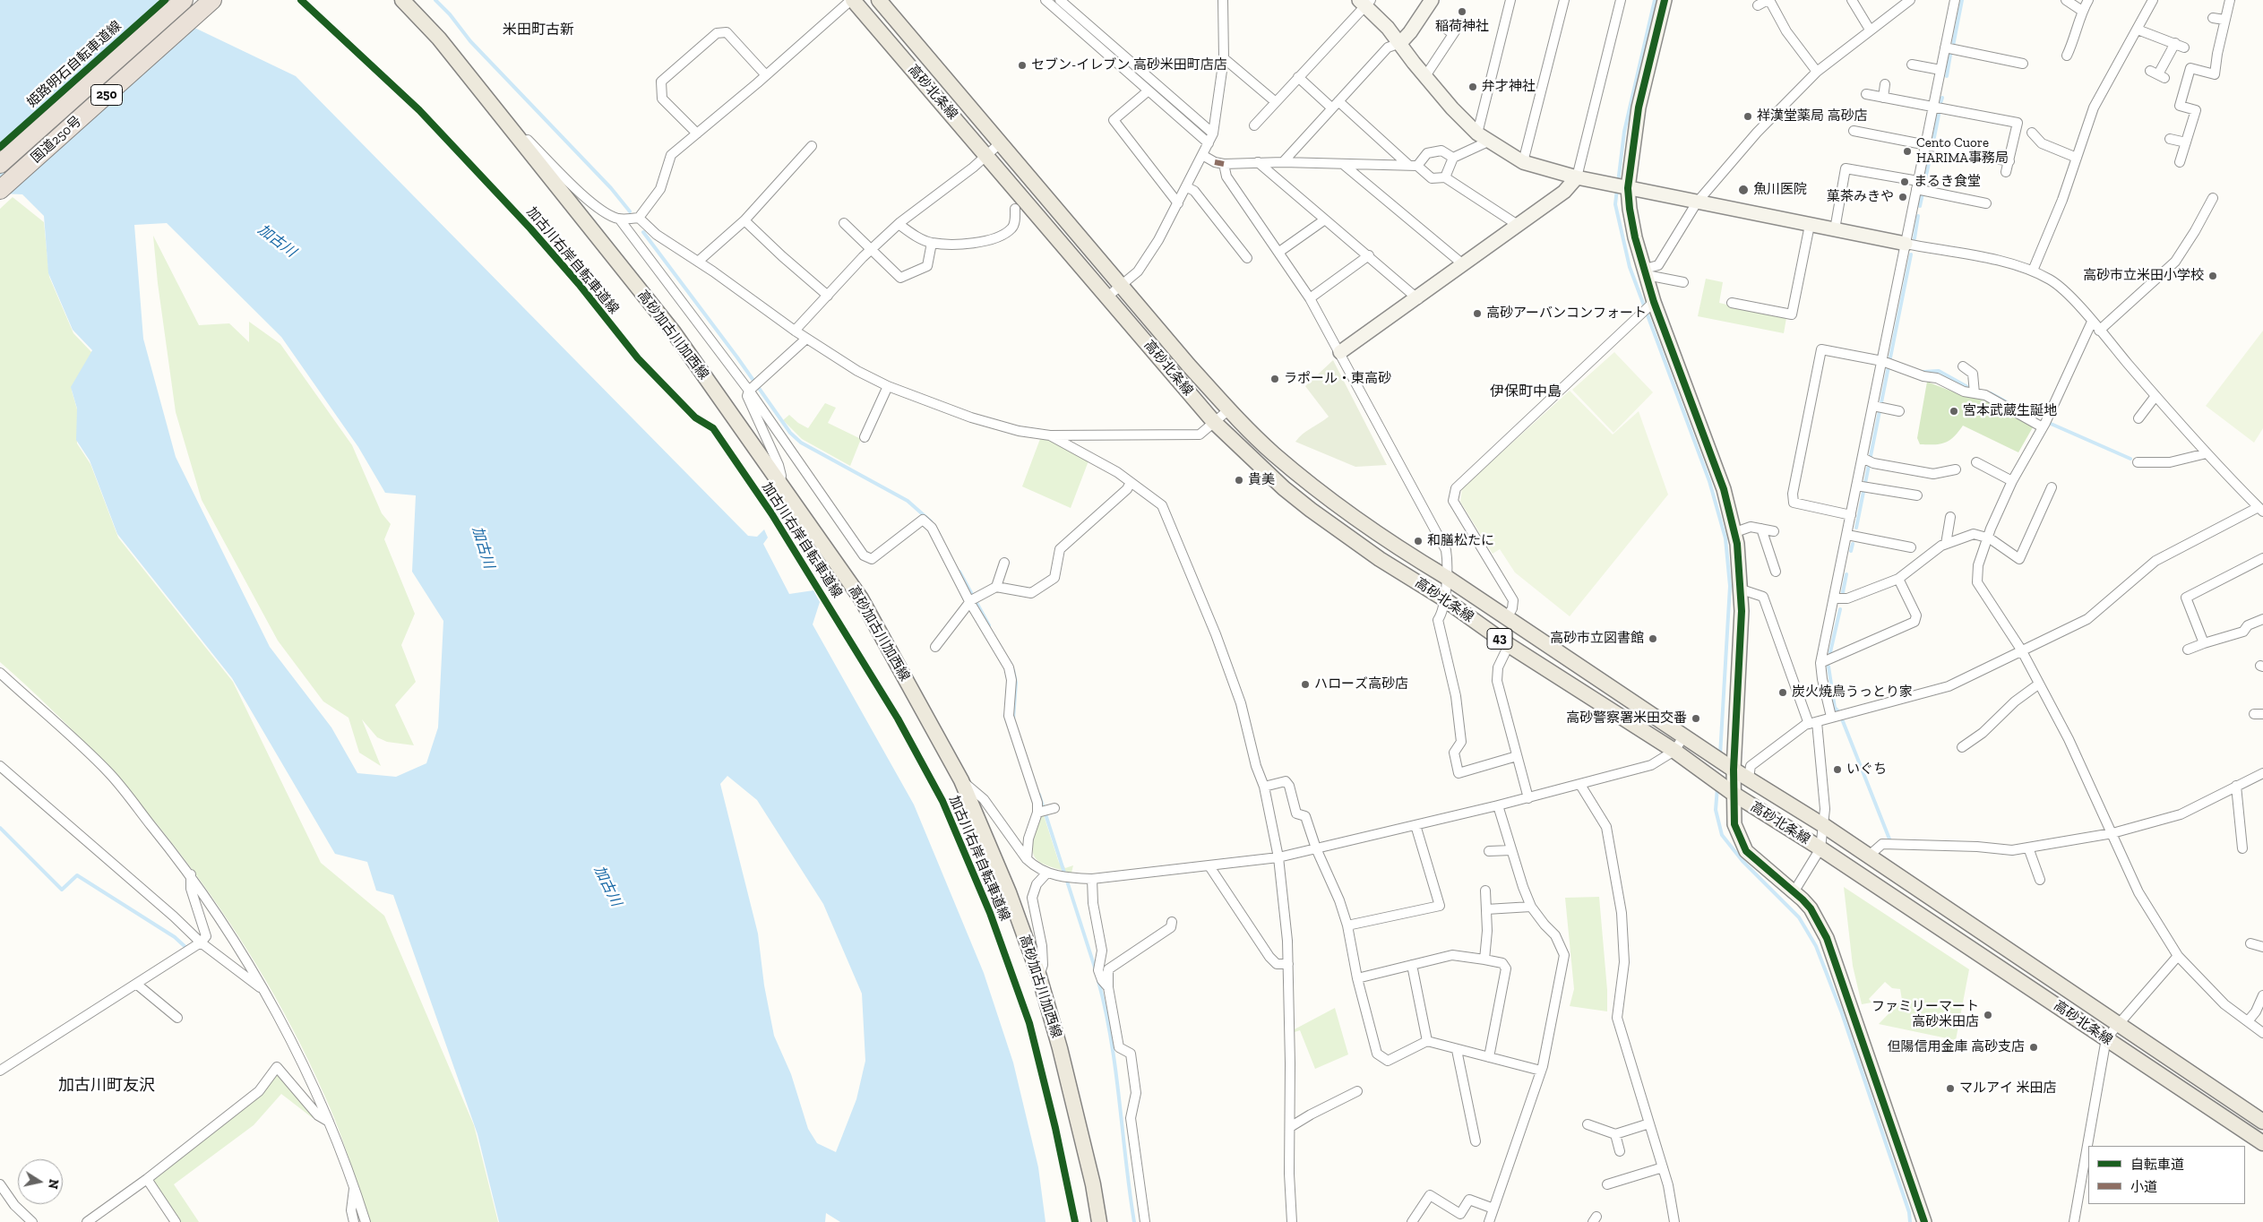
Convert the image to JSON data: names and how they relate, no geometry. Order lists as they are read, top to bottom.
{
  "streets": {
    "highway": ["250", "国道250号"],
    "main road": ["高砂北条線", "高砂加古川加西線", "43"],
    "cycle path": ["姫路明石自転車道線", "加古川右岸自転車道線"]
  },
  "districts": ["米田町古新", "伊保町中島", "加古川町友沢"],
  "water": ["加古川"],
  "places": [
    "稲荷神社",
    "セブン-イレブン 高砂米田町店店",
    "弁才神社",
    "祥漢堂薬局 高砂店",
    "Cento Cuore HARIMA事務局",
    "まるき食堂",
    "魚川医院",
    "菓茶みきや",
    "高砂市立米田小学校",
    "高砂アーバンコンフォート",
    "ラポール・東高砂",
    "宮本武蔵生誕地",
    "貴美",
    "和膳松たに",
    "高砂市立図書館",
    "ハローズ高砂店",
    "炭火焼鳥うっとり家",
    "高砂警察署米田交番",
    "いぐち",
    "ファミリーマート 高砂米田店",
    "但陽信用金庫 高砂支店",
    "マルアイ 米田店"
  ],
  "legend": ["自転車道", "小道"],
  "north": "right"
}
